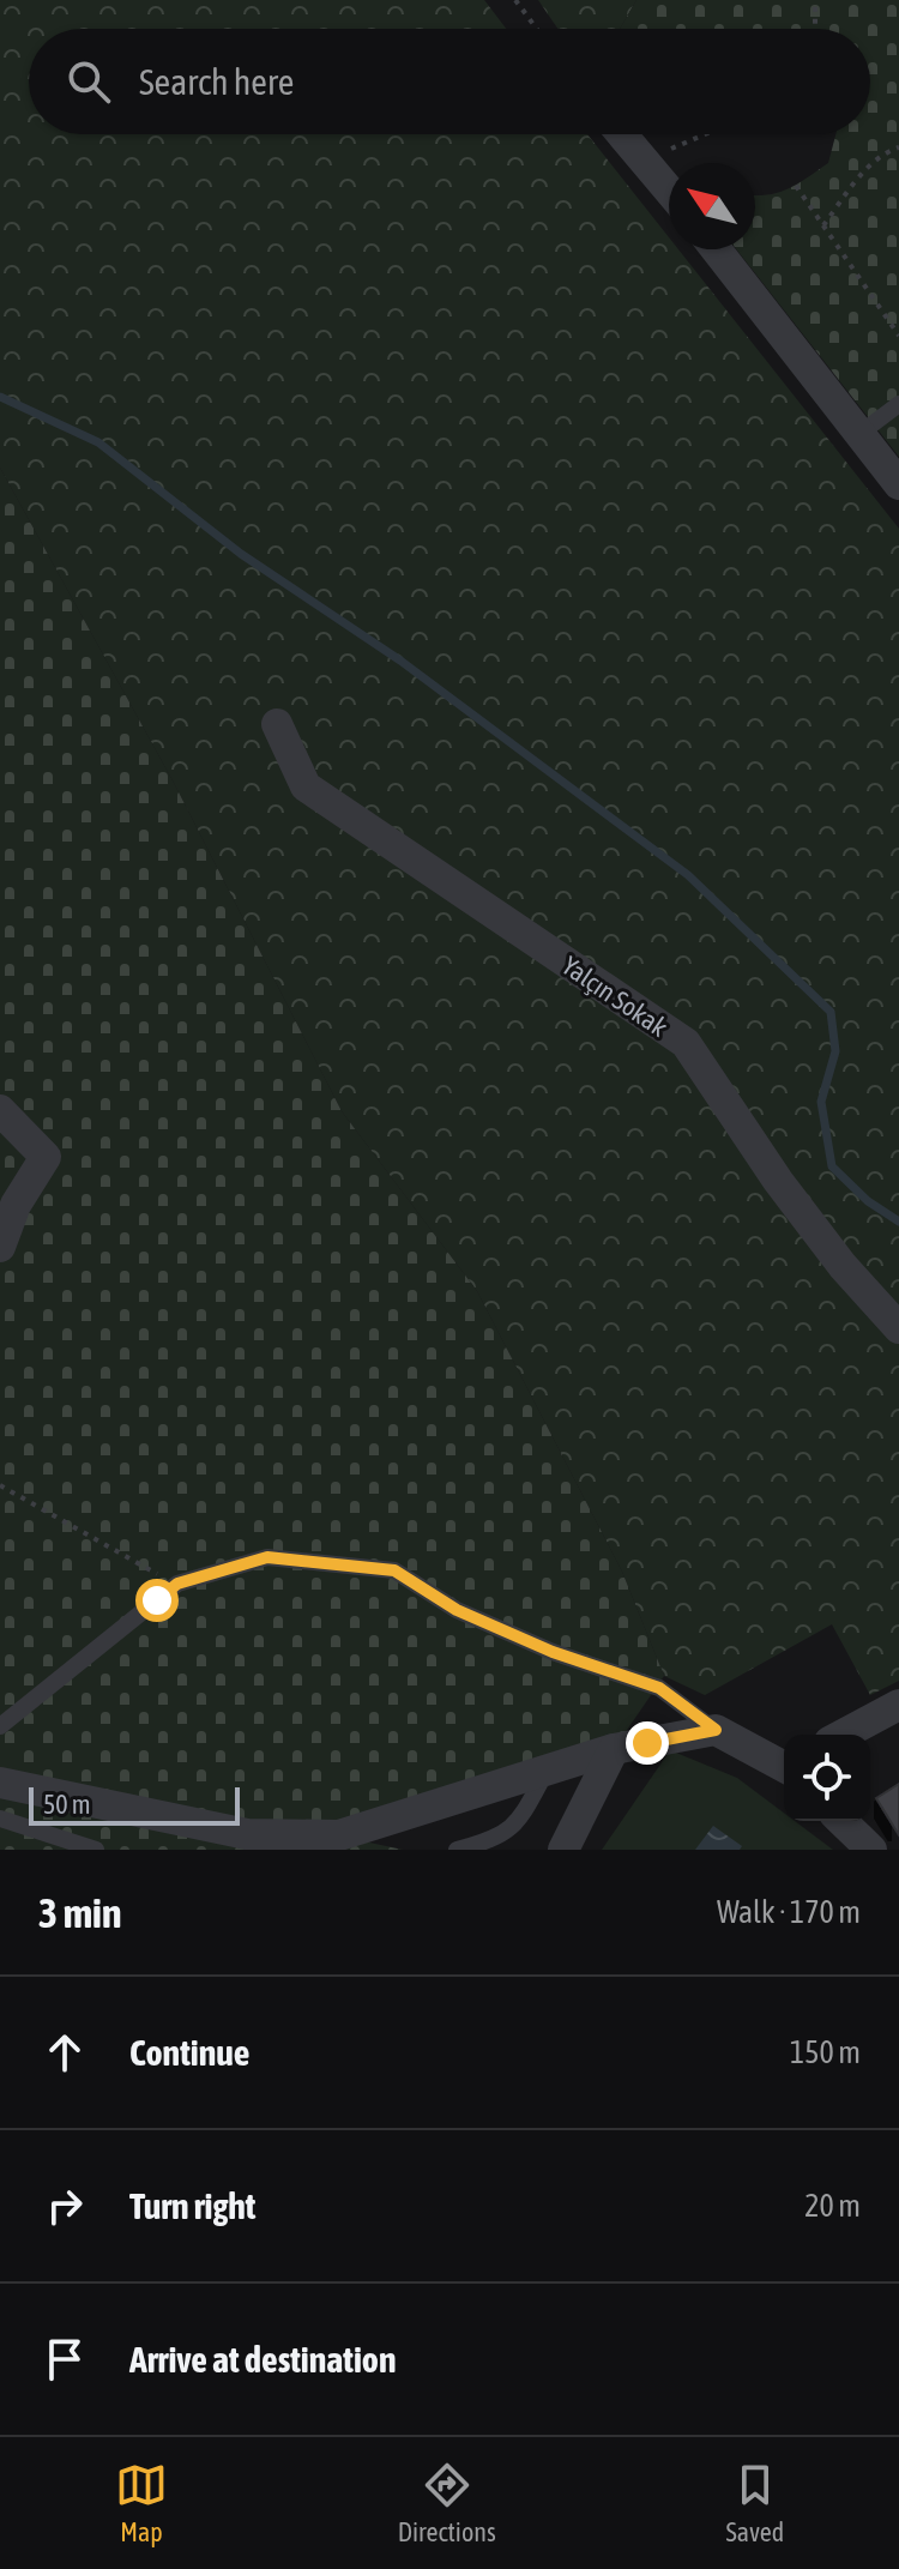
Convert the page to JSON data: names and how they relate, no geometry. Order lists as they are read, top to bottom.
{
  "streets": {
    "street": ["Yalçın Sokak"]
  },
  "scale_bar": "50 m",
  "north": "top left",
  "page": {
    "search": "Search here",
    "scale": "50 m",
    "heading": ["3 min", "Walk · 170 m"],
    "list": [
      ["Continue", "150 m"],
      ["Turn right", "20 m"],
      "Arrive at destination"
    ],
    "nav": ["Map", "Directions", "Saved"]
  }
}
